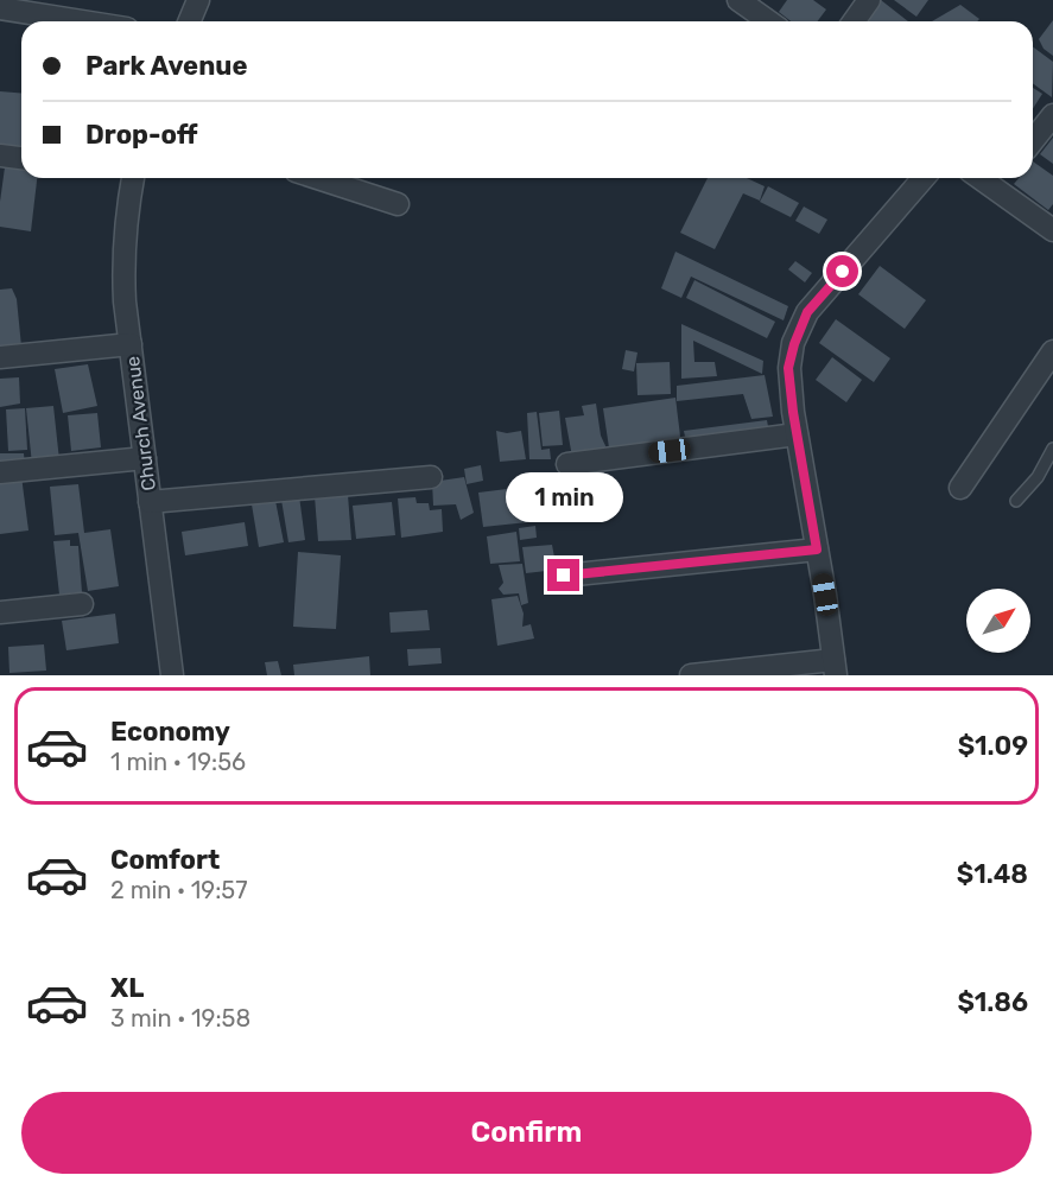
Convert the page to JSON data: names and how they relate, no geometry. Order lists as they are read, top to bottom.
{
  "streets": {
    "street": ["Church Avenue"]
  },
  "north": "top right",
  "page": {
    "banner": ["Park Avenue", "Drop-off"],
    "bubble": "1 min",
    "list": [
      {
        "name": "Economy",
        "note": "1 min · 19:56",
        "value": "$1.09"
      },
      {
        "name": "Comfort",
        "note": "2 min · 19:57",
        "value": "$1.48"
      },
      {
        "name": "XL",
        "note": "3 min · 19:58",
        "value": "$1.86"
      }
    ],
    "buttons": "Confirm"
  }
}
